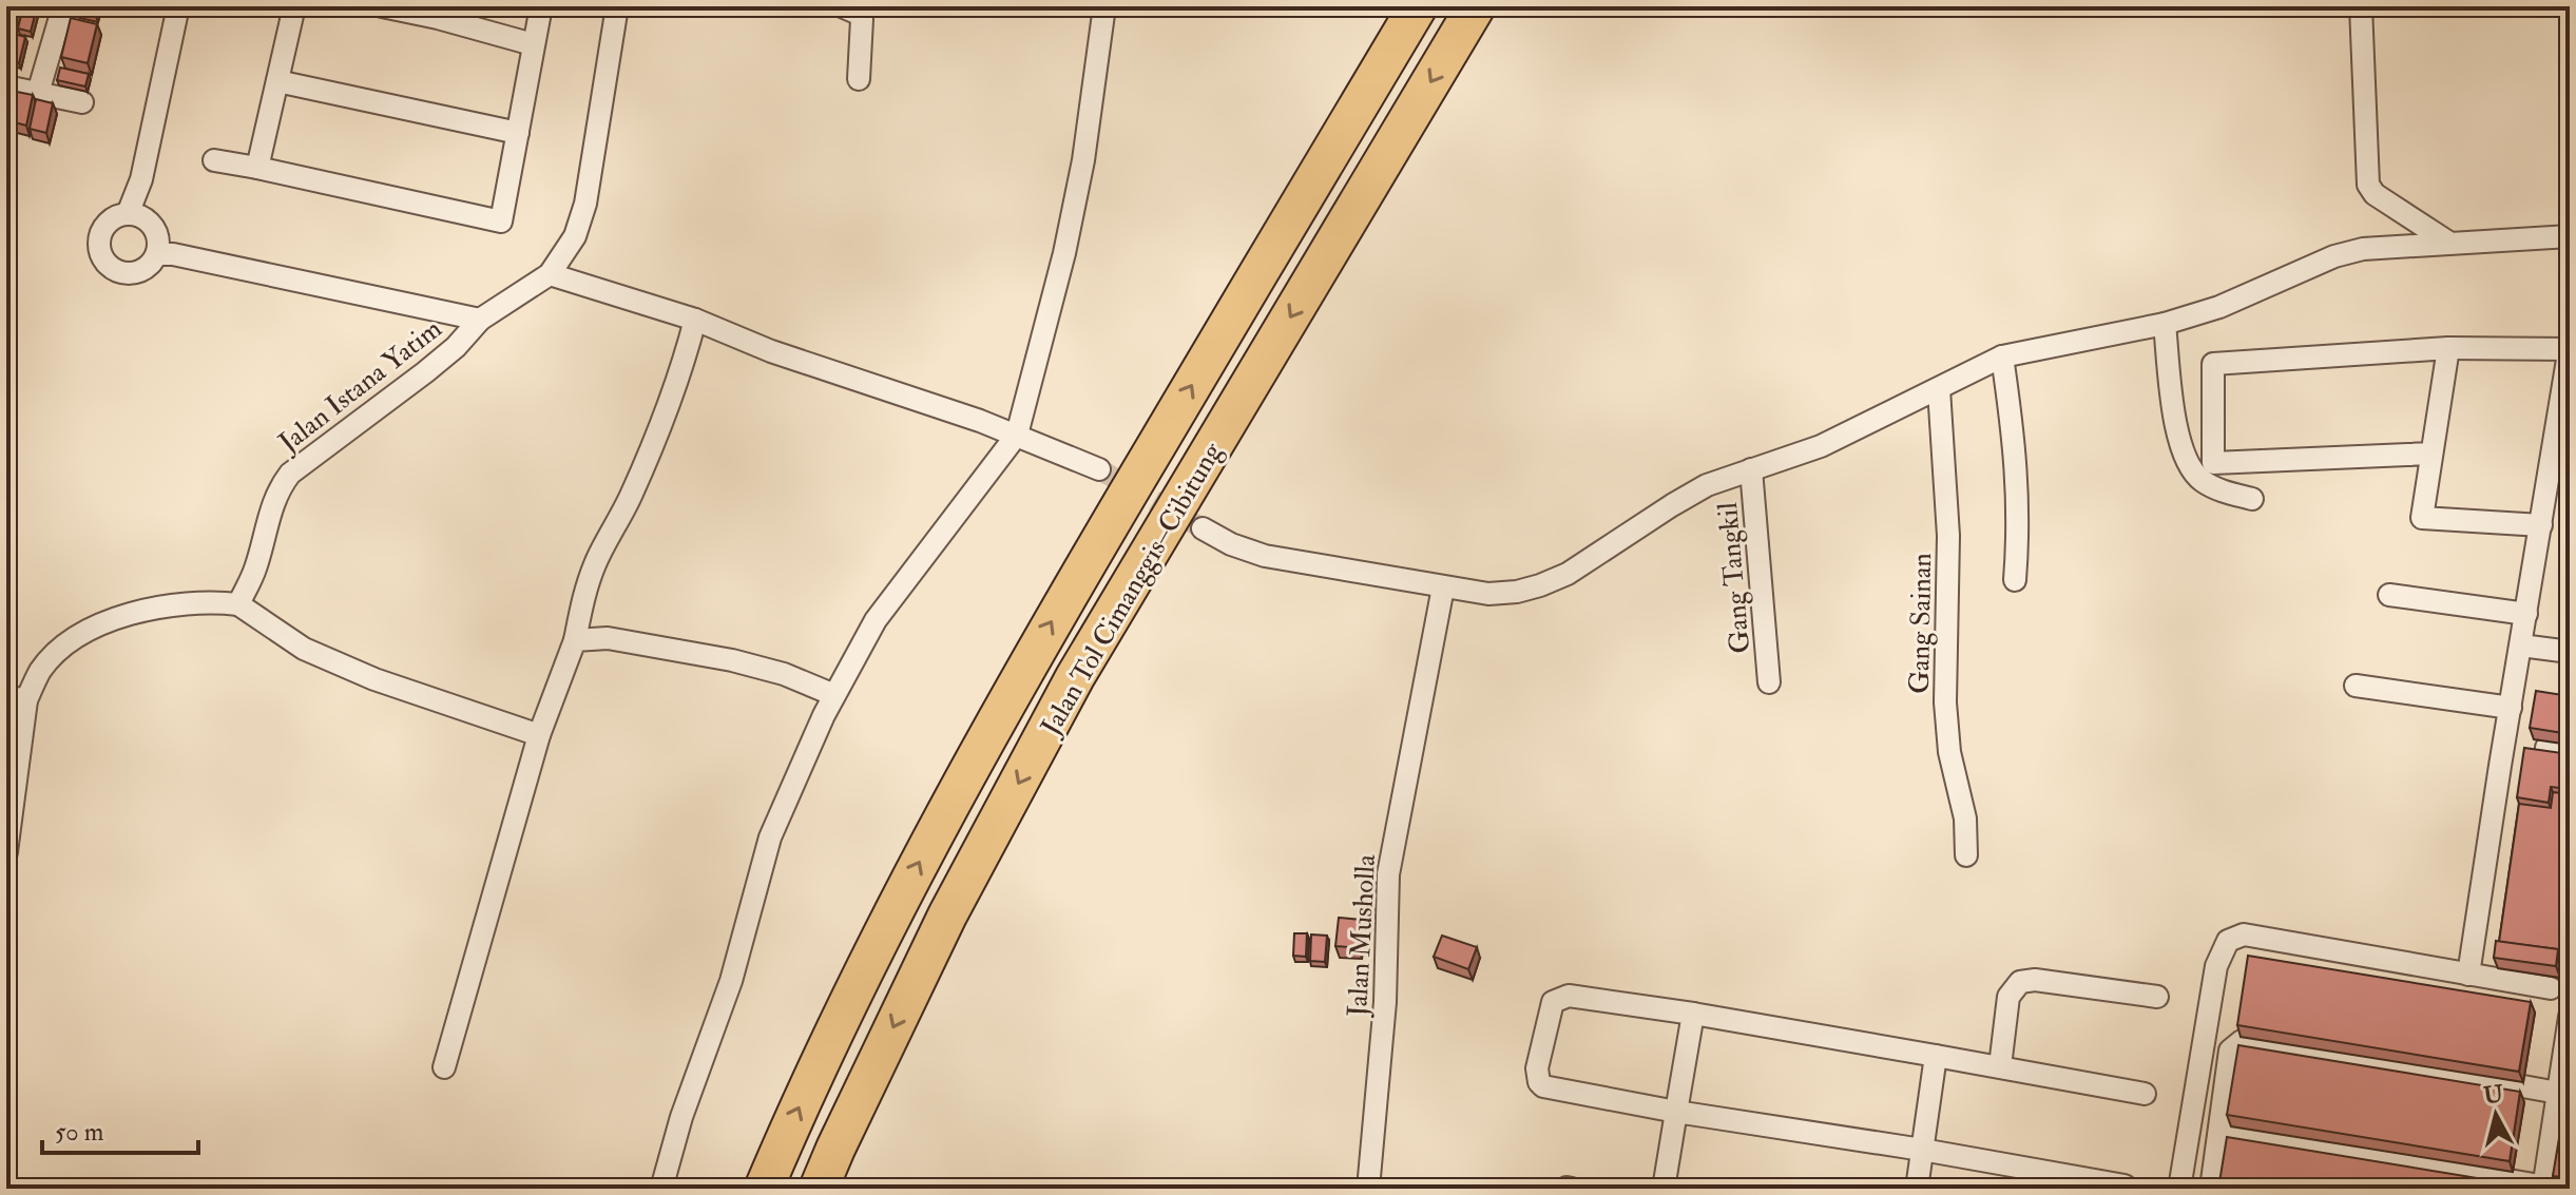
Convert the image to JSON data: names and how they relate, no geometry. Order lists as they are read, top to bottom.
{
  "streets": {
    "highway": ["Jalan Tol Cimanggis–Cibitung"],
    "street": [
      "Jalan Istana Yatim",
      "Gang Tangkil",
      "Gang Sainan",
      "Jalan Musholla"
    ]
  },
  "scale_bar": "50 m",
  "north": "top"
}
